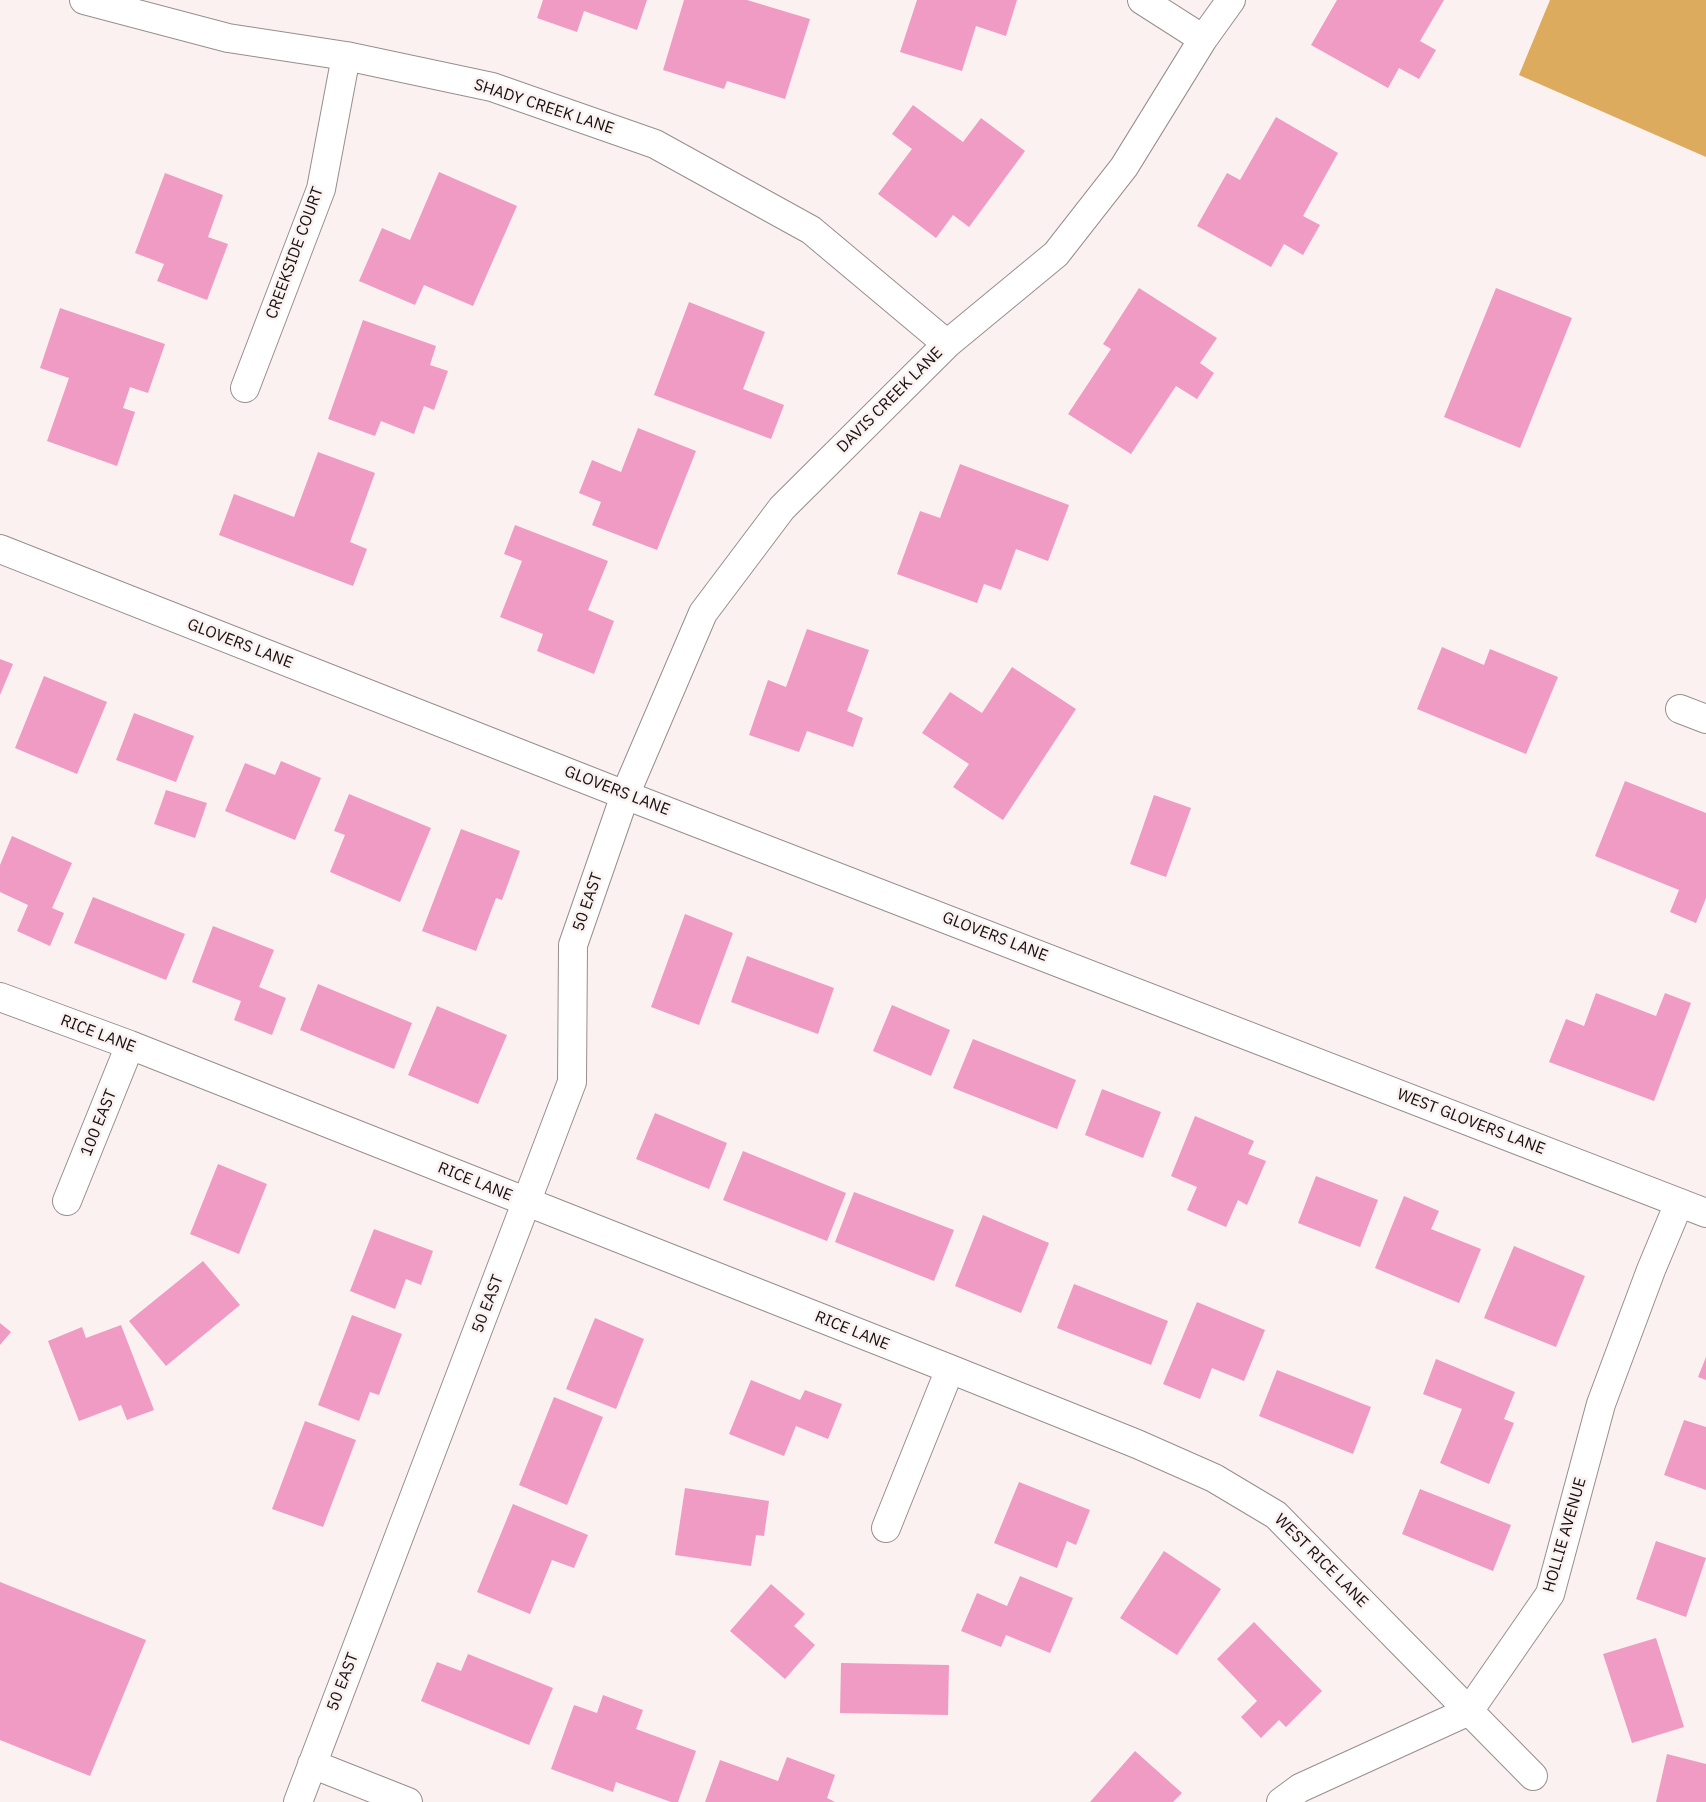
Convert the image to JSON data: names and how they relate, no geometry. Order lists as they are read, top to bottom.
{
  "streets": {
    "street": [
      "SHADY CREEK LANE",
      "CREEKSIDE COURT",
      "DAVIS CREEK LANE",
      "GLOVERS LANE",
      "50 EAST",
      "RICE LANE",
      "WEST GLOVERS LANE",
      "100 EAST",
      "HOLLIE AVENUE",
      "WEST RICE LANE"
    ]
  },
  "crossings": [
    ["SHADY CREEK LANE", "CREEKSIDE COURT"],
    ["SHADY CREEK LANE", "DAVIS CREEK LANE"],
    ["DAVIS CREEK LANE", "GLOVERS LANE"],
    ["DAVIS CREEK LANE", "50 EAST"],
    ["GLOVERS LANE", "50 EAST"],
    ["GLOVERS LANE", "WEST GLOVERS LANE"],
    ["50 EAST", "RICE LANE"],
    ["RICE LANE", "100 EAST"],
    ["RICE LANE", "WEST RICE LANE"],
    ["WEST GLOVERS LANE", "HOLLIE AVENUE"],
    ["HOLLIE AVENUE", "WEST RICE LANE"]
  ]
}
